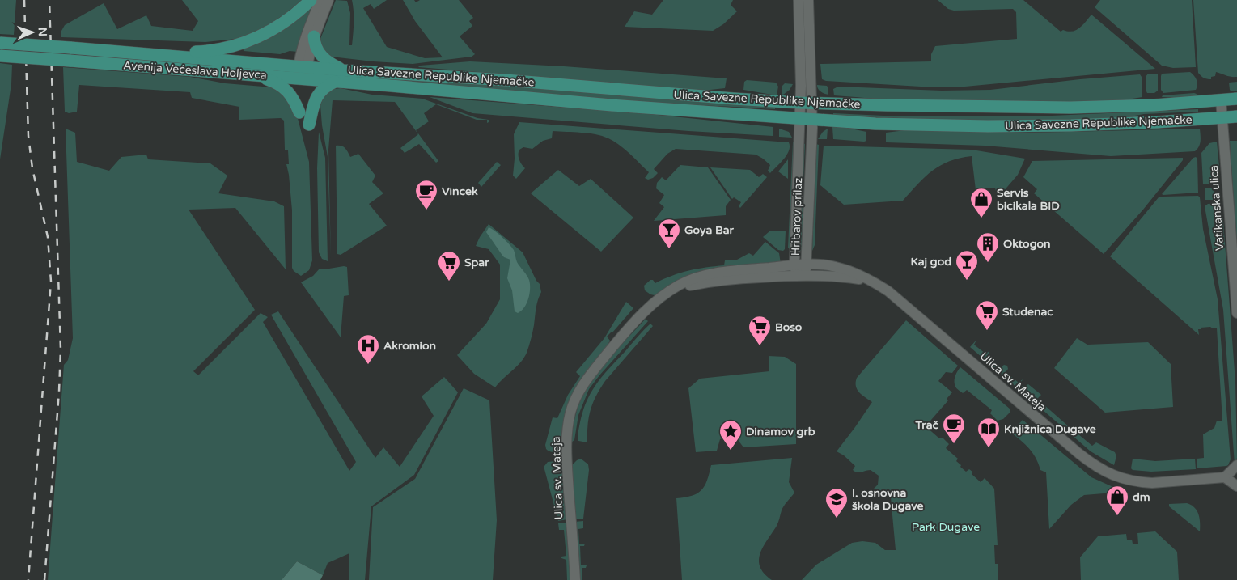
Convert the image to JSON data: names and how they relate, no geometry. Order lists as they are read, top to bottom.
{
  "streets": {
    "main road": ["Avenija Većeslava Holjevca", "Ulica Savezne Republike Njemačke"],
    "street": ["Vatikanska ulica", "Hribarov prilaz", "Ulica sv. Mateja"]
  },
  "crossings": [
    ["Avenija Većeslava Holjevca", "Ulica Savezne Republike Njemačke"],
    ["Ulica Savezne Republike Njemačke", "Vatikanska ulica"],
    ["Ulica Savezne Republike Njemačke", "Hribarov prilaz"],
    ["Hribarov prilaz", "Ulica sv. Mateja"]
  ],
  "parks": ["Park Dugave"],
  "places": {
    "cafe": ["Vincek", "Trač"],
    "shop": ["Servis bicikala BID", "dm"],
    "bar": ["Goya Bar", "Kaj god"],
    "building": ["Oktogon"],
    "supermarket": ["Spar", "Studenac", "Boso"],
    "hospital": ["Akromion"],
    "library": ["Knjižnica Dugave"],
    "place": ["Dinamov grb"],
    "school or university": ["I. osnovna škola Dugave"]
  },
  "north": "right"
}
